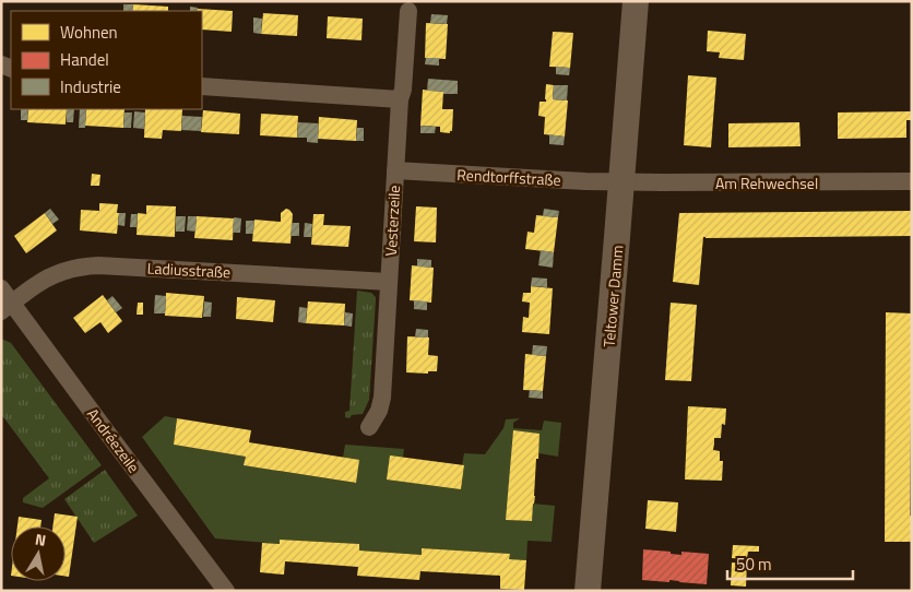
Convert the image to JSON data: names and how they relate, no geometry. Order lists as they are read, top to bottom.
{
  "streets": {
    "main road": ["Teltower Damm"],
    "street": [
      "Rendtorffstraße",
      "Am Rehwechsel",
      "Vesterzeile",
      "Ladiusstraße",
      "Andréezeile"
    ]
  },
  "crossings": [
    ["Rendtorffstraße", "Am Rehwechsel"],
    ["Rendtorffstraße", "Vesterzeile"],
    ["Rendtorffstraße", "Teltower Damm"],
    ["Am Rehwechsel", "Teltower Damm"],
    ["Vesterzeile", "Ladiusstraße"],
    ["Ladiusstraße", "Andréezeile"]
  ],
  "legend": ["Wohnen", "Handel", "Industrie"],
  "scale_bar": "50 m",
  "north": "top"
}
